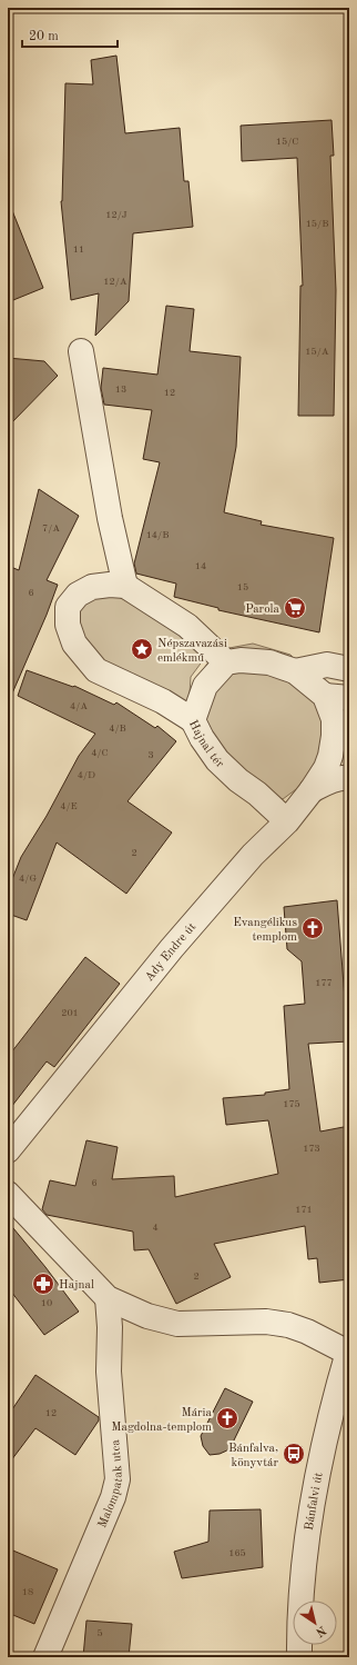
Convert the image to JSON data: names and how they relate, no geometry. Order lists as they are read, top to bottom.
{
  "streets": {
    "street": [
      "Hajnal tér",
      "Ady Endre út",
      "Malompatak utca",
      "Bánfalvi út"
    ]
  },
  "crossings": [
    ["Hajnal tér", "Ady Endre út"]
  ],
  "places": {
    "supermarket": ["Parola"],
    "place": ["Népszavazási emlékmű"],
    "church": ["Evangélikus templom", "Mária Magdolna-templom"],
    "pharmacy": ["Hajnal"],
    "bus stop": ["Bánfalva, könyvtár"]
  },
  "house_numbers": [
    "15/C",
    "12/J",
    "15/B",
    "11",
    "12/A",
    "15/A",
    "13",
    "12",
    "7/A",
    "14/B",
    "14",
    "15",
    "6",
    "4/A",
    "4/B",
    "4/C",
    "3",
    "4/D",
    "4/E",
    "2",
    "4/G",
    "177",
    "201",
    "175",
    "173",
    "6",
    "171",
    "4",
    "2",
    "10",
    "12",
    "165",
    "18",
    "5"
  ],
  "scale_bar": "20 m",
  "north": "bottom right"
}
